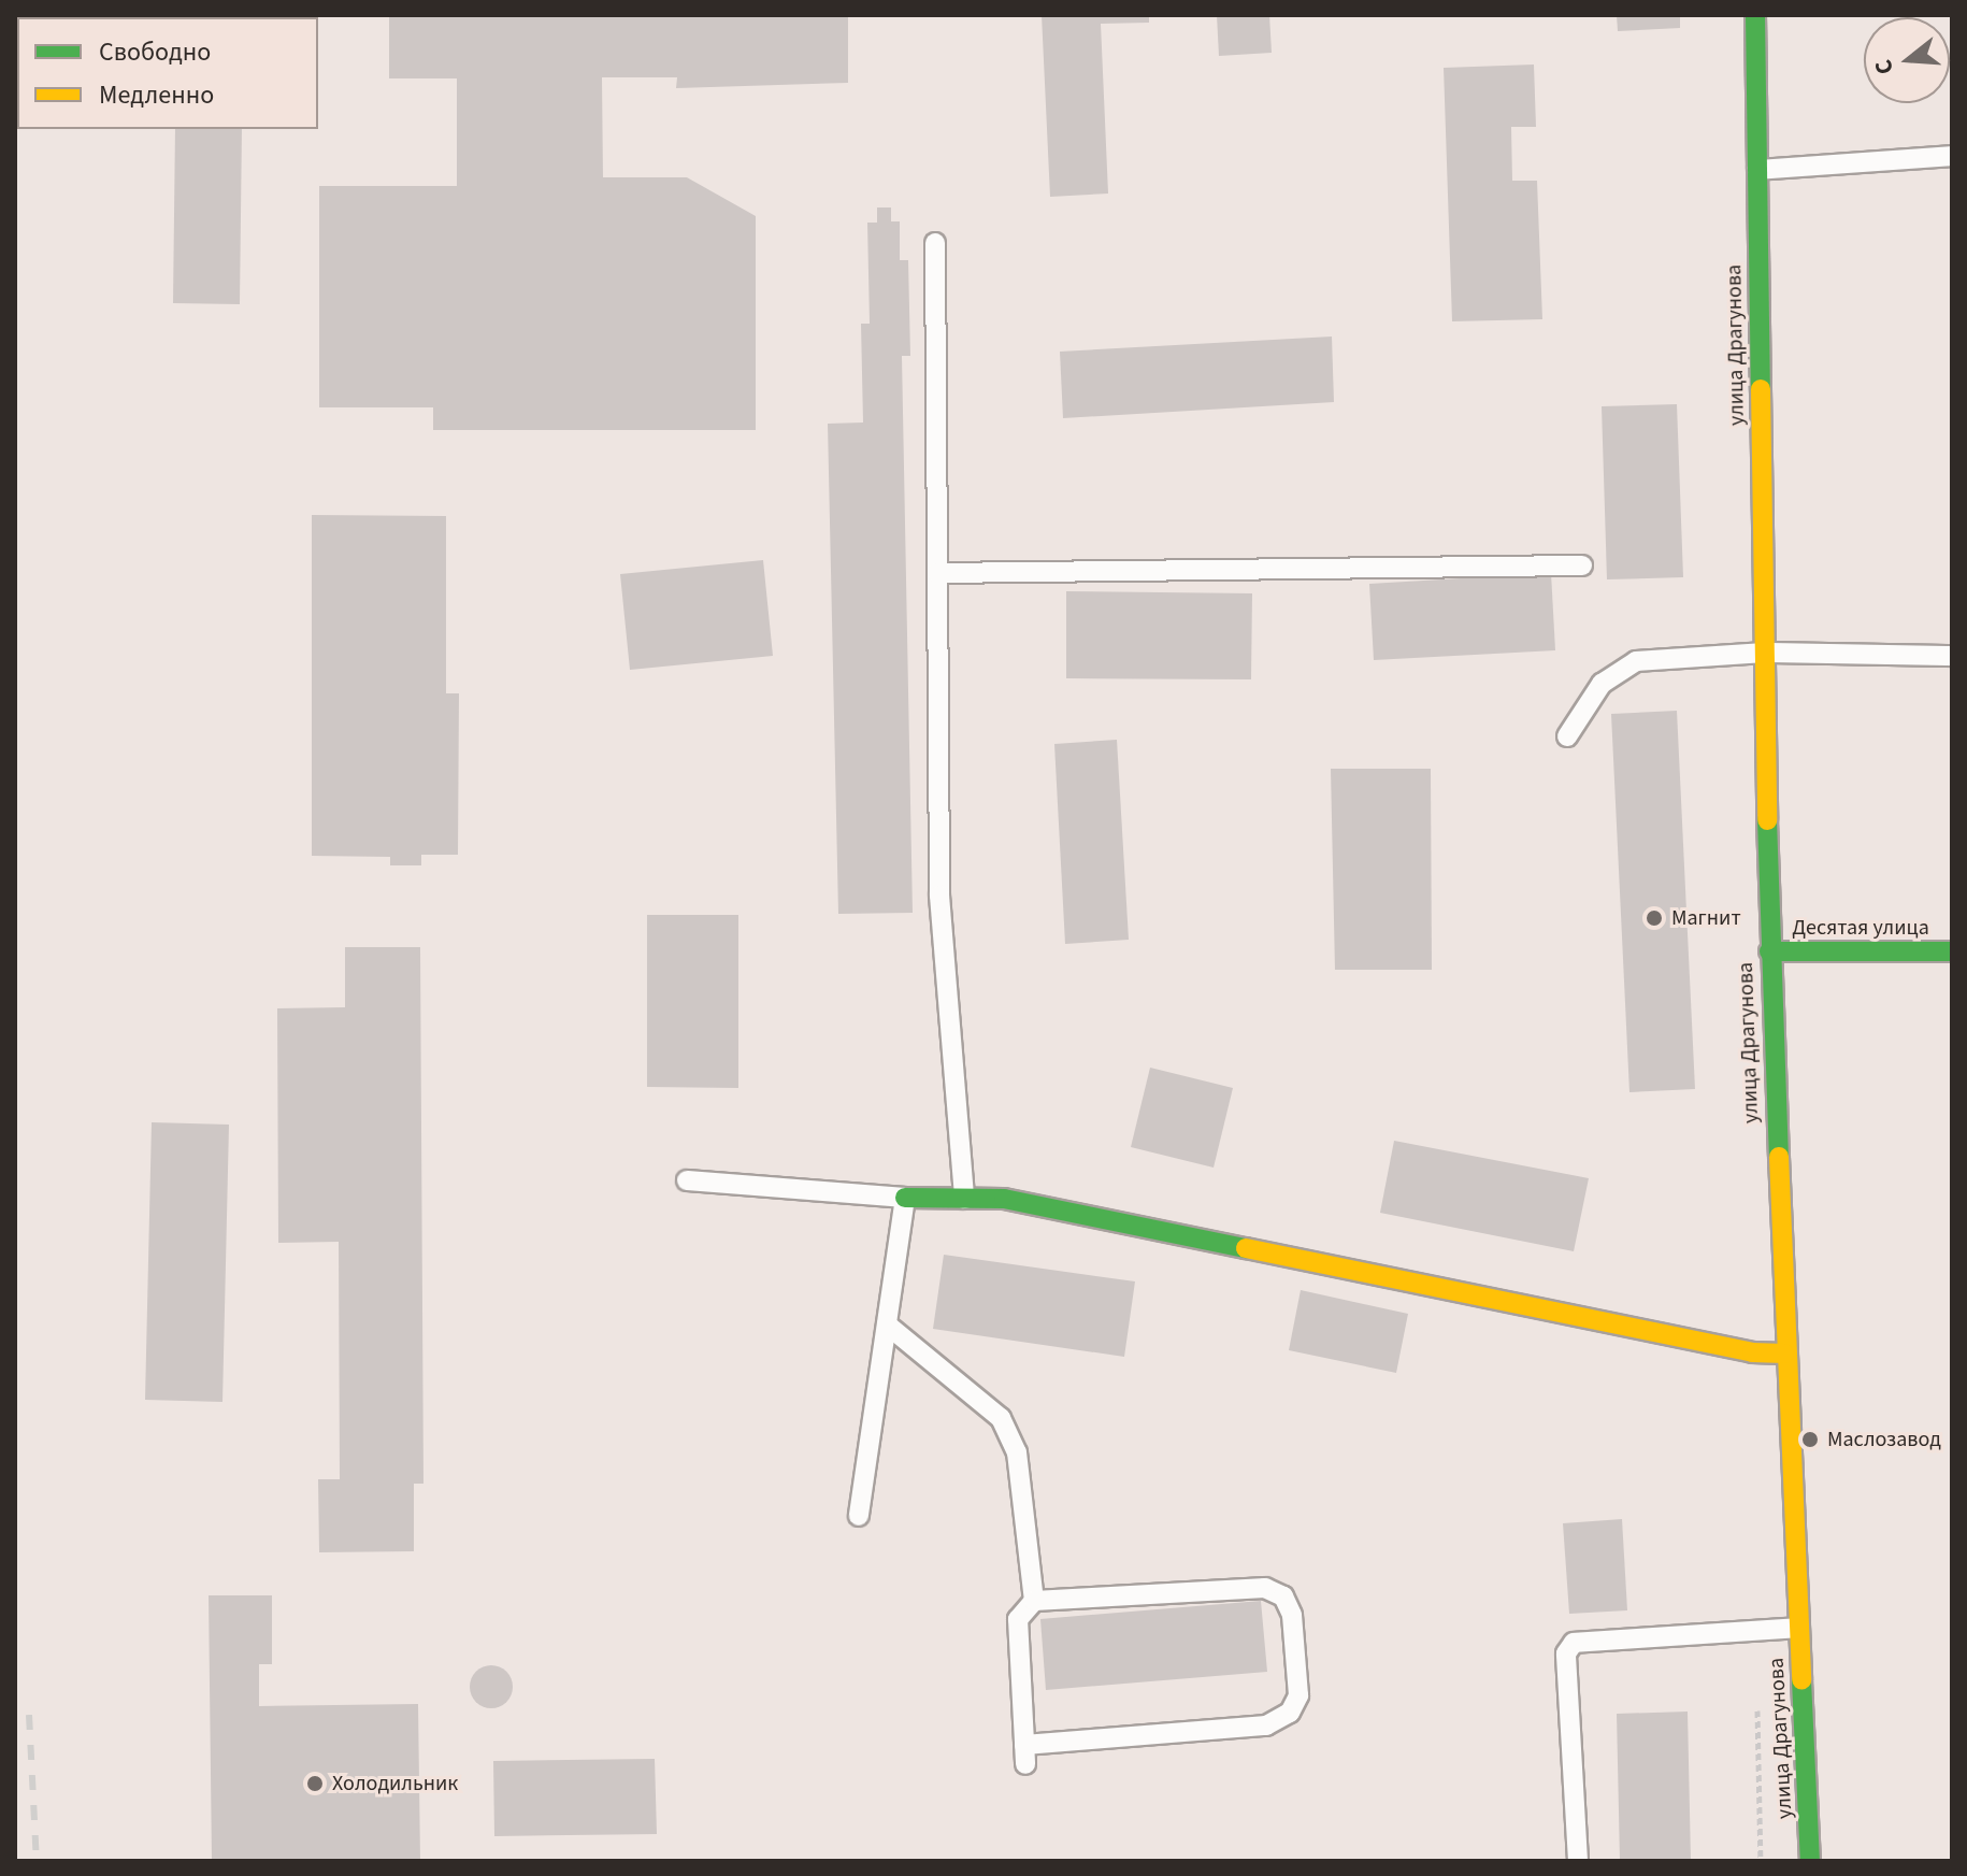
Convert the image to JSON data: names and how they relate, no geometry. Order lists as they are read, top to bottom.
{
  "streets": {
    "main road": ["улица Драгунова", "Десятая улица"]
  },
  "crossings": [
    ["улица Драгунова", "Десятая улица"]
  ],
  "places": ["Магнит", "Маслозавод", "Холодильник"],
  "legend": ["Свободно", "Медленно"],
  "north": "left"
}
